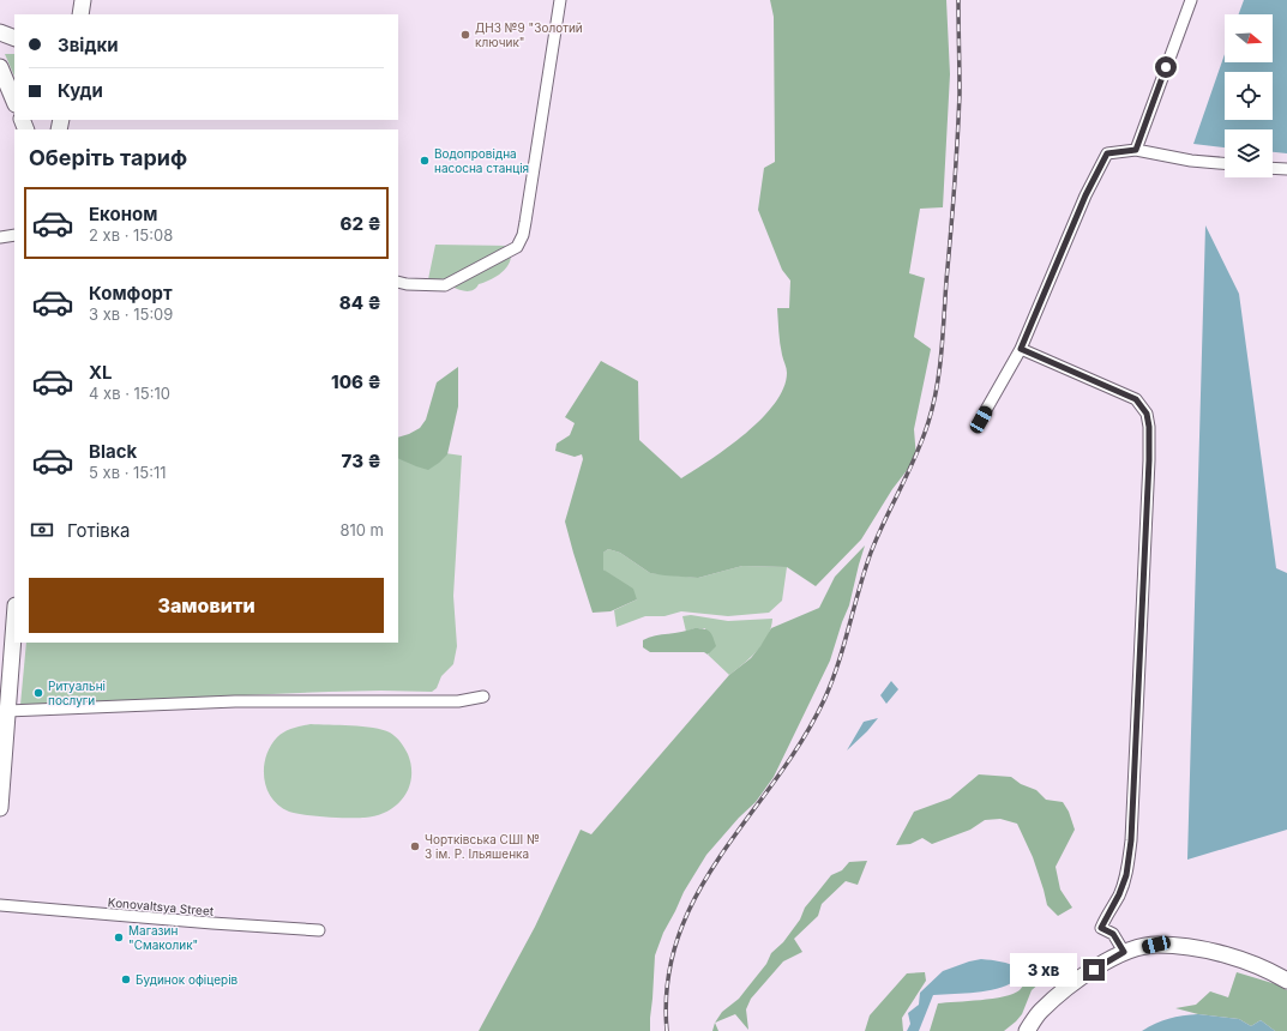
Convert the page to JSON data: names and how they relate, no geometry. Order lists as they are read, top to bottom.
{
  "streets": {
    "street": ["Konovaltsya Street"]
  },
  "places": [
    "ДНЗ №9 \"Золотий ключик\"",
    "Водопровідна насосна станція",
    "Ритуальні послуги",
    "Чортківська СШІ № 3 ім. Р. Ільяшенка",
    "Магазин \"Смаколик\"",
    "Будинок офіцерів"
  ],
  "north": "right",
  "page": {
    "banner": ["Звідки", "Куди"],
    "heading": "Оберіть тариф",
    "list": [
      {
        "name": "Економ",
        "note": "2 хв · 15:08",
        "value": "62 ₴"
      },
      {
        "name": "Комфорт",
        "note": "3 хв · 15:09",
        "value": "84 ₴"
      },
      {
        "name": "XL",
        "note": "4 хв · 15:10",
        "value": "106 ₴"
      },
      {
        "name": "Black",
        "note": "5 хв · 15:11",
        "value": "73 ₴"
      }
    ],
    "pay": ["Готівка", "810 m"],
    "buttons": "Замовити",
    "bubble": "3 хв"
  }
}
